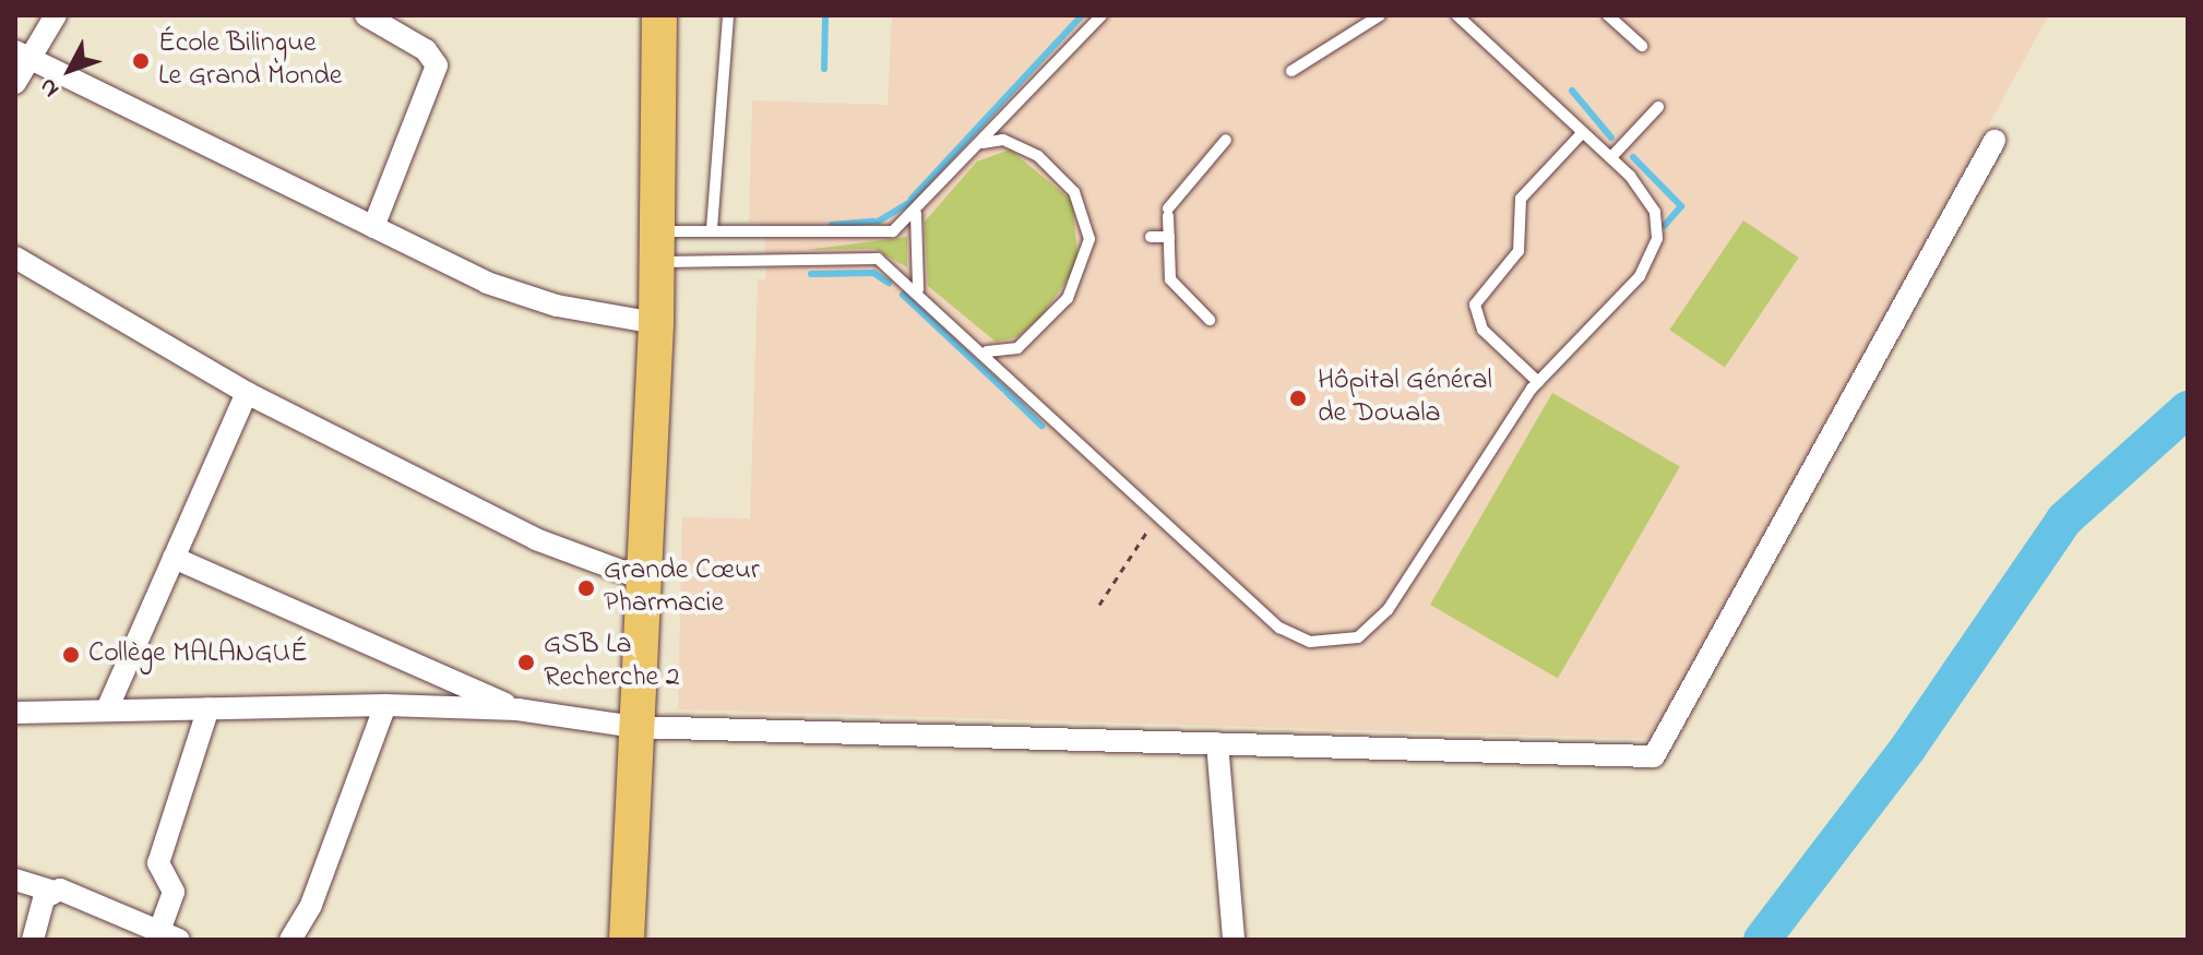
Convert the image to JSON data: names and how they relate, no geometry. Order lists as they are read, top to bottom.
{
  "places": [
    "École Bilingue Le Grand Monde",
    "Hôpital Général de Douala",
    "Grande Cœur Pharmacie",
    "Collège MALANGUÉ",
    "GSB La Recherche 2"
  ],
  "north": "bottom left"
}
